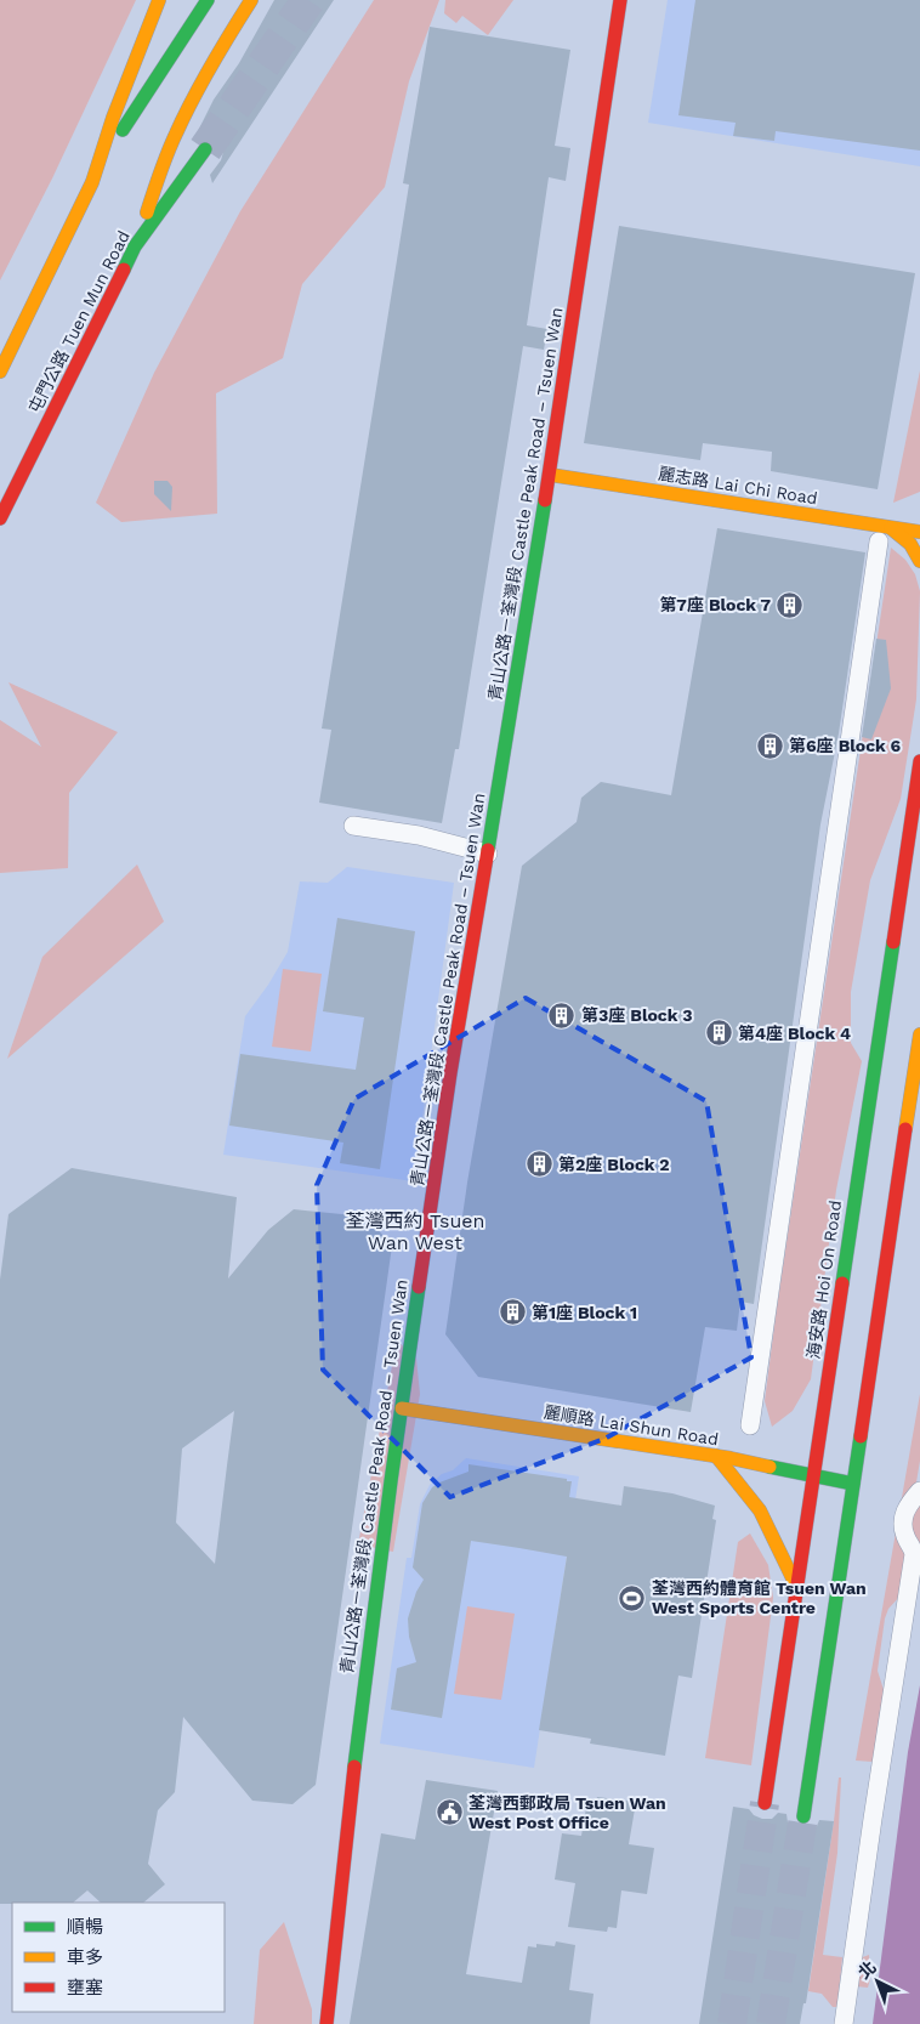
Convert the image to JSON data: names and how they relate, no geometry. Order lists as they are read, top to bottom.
{
  "streets": {
    "main road": [
      "屯門公路 Tuen Mun Road",
      "麗志路 Lai Chi Road",
      "青山公路－荃灣段 Castle Peak Road – Tsuen Wan",
      "海安路 Hoi On Road",
      "麗順路 Lai Shun Road"
    ]
  },
  "crossings": [
    ["麗志路 Lai Chi Road", "青山公路－荃灣段 Castle Peak Road – Tsuen Wan"],
    ["青山公路－荃灣段 Castle Peak Road – Tsuen Wan", "麗順路 Lai Shun Road"],
    ["海安路 Hoi On Road", "麗順路 Lai Shun Road"]
  ],
  "districts": ["荃灣西約 Tsuen Wan West"],
  "places": {
    "building": [
      "第7座 Block 7",
      "第6座 Block 6",
      "第3座 Block 3",
      "第4座 Block 4",
      "第2座 Block 2",
      "第1座 Block 1"
    ],
    "sports": ["荃灣西約體育館 Tsuen Wan West Sports Centre"],
    "public building": ["荃灣西郵政局 Tsuen Wan West Post Office"]
  },
  "legend": ["順暢", "車多", "壅塞"],
  "north": "top left"
}
